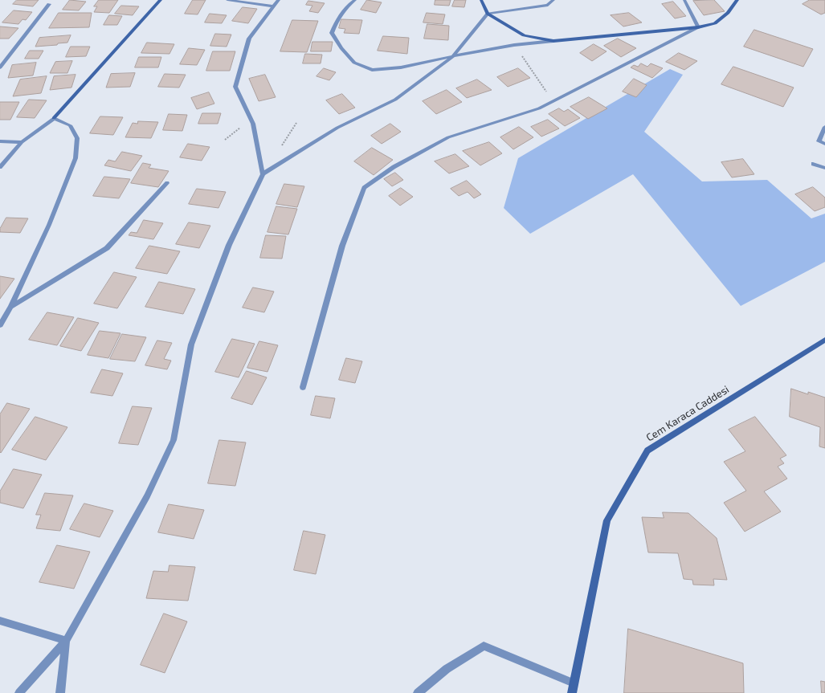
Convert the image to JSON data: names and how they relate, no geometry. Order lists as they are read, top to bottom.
{
  "streets": {
    "street": ["Cem Karaca Caddesi"]
  }
}
